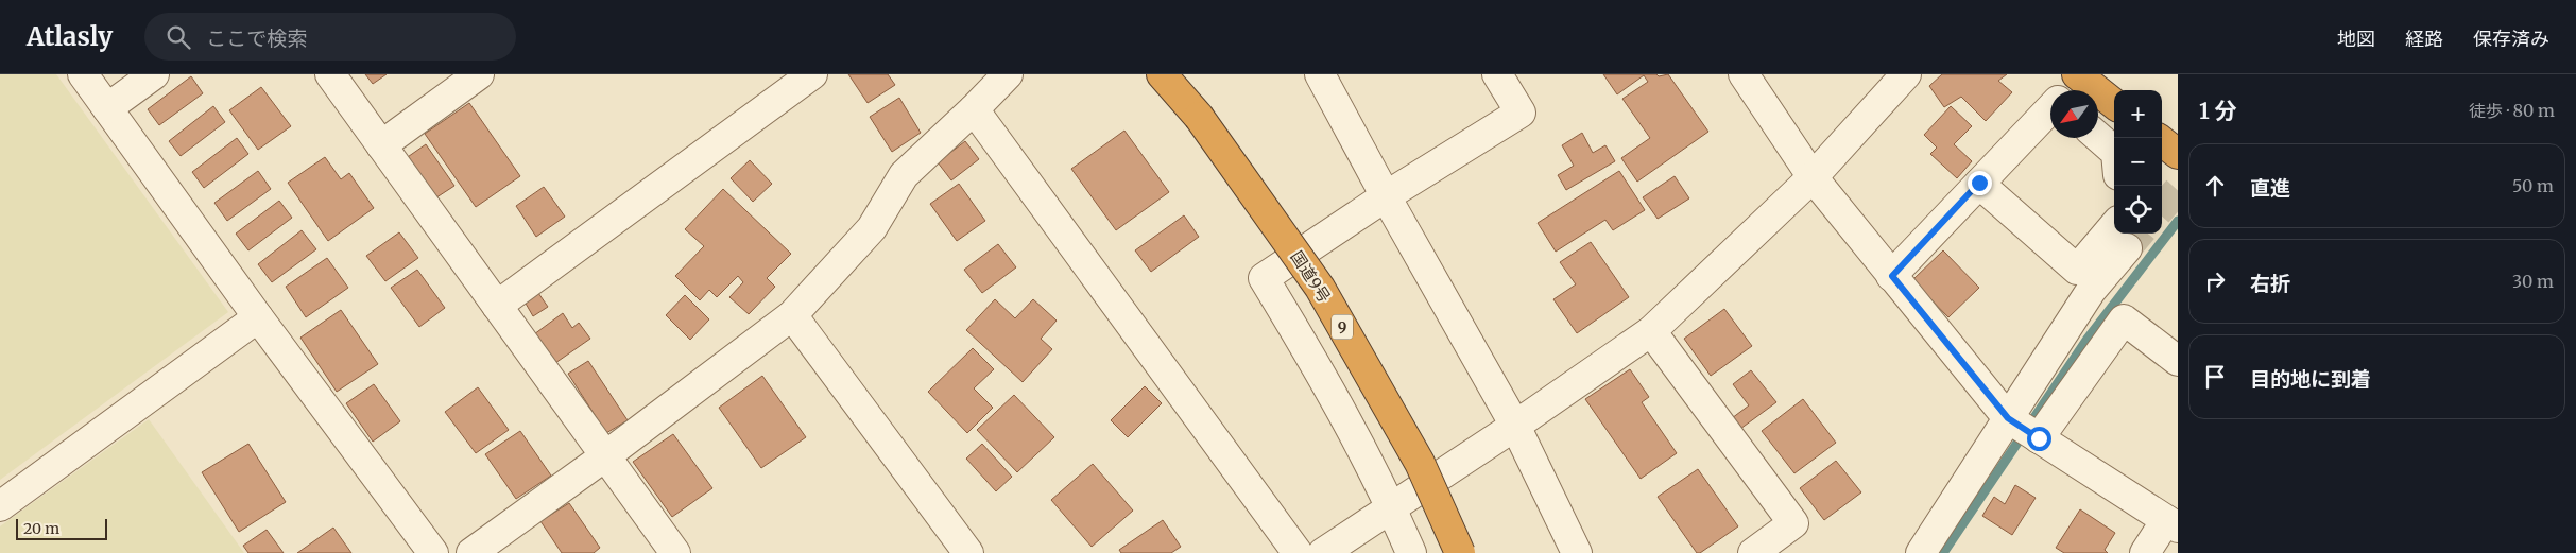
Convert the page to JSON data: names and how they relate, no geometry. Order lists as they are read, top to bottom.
{
  "streets": {
    "highway": ["国道9号", "9"]
  },
  "scale_bar": "20 m",
  "north": "bottom left",
  "page": {
    "header": "Atlasly",
    "search": "ここで検索",
    "nav": ["地図", "経路", "保存済み"],
    "heading": ["1 分", "徒歩 · 80 m"],
    "map_buttons": ["+", "−"],
    "list": [
      ["直進", "50 m"],
      ["右折", "30 m"],
      "目的地に到着"
    ],
    "scale": "20 m"
  }
}
